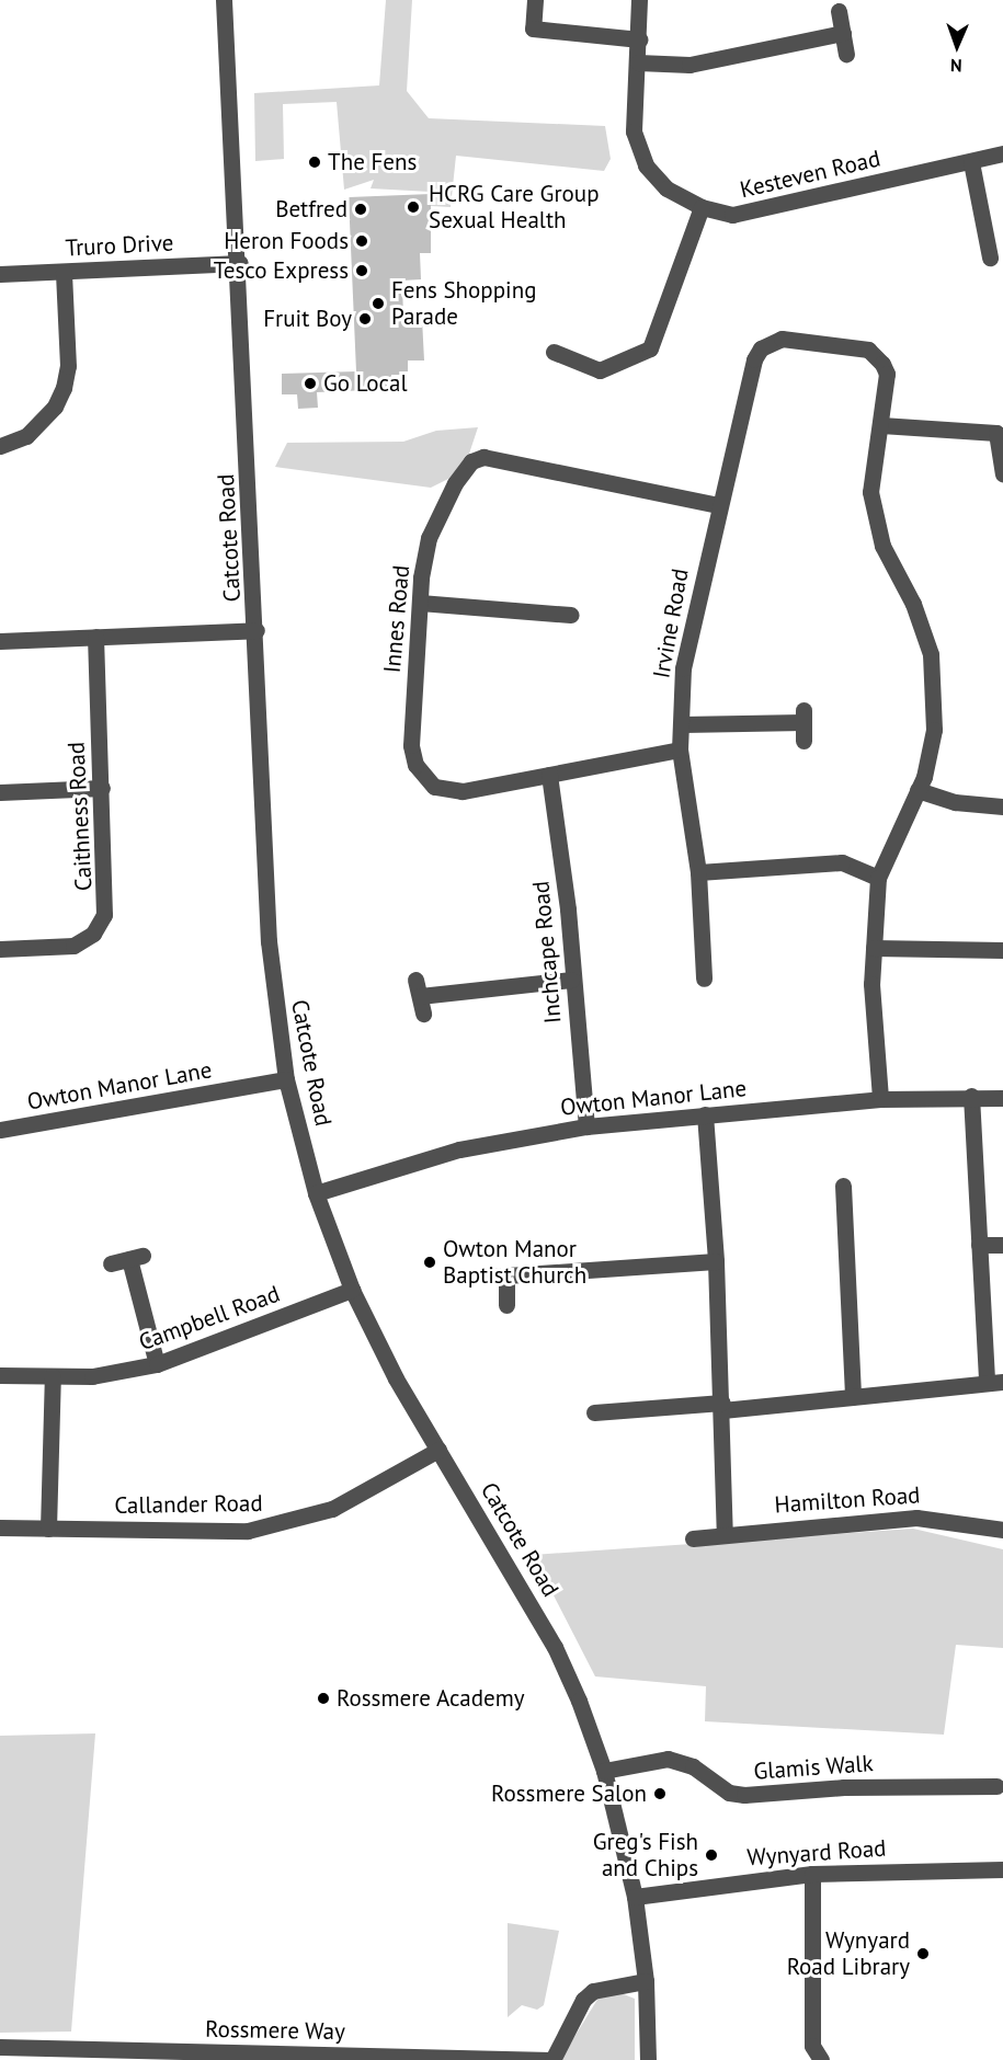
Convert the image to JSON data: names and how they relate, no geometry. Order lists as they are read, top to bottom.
{
  "streets": {
    "street": [
      "Kesteven Road",
      "Truro Drive",
      "Catcote Road",
      "Innes Road",
      "Irvine Road",
      "Caithness Road",
      "Inchcape Road",
      "Owton Manor Lane",
      "Campbell Road",
      "Hamilton Road",
      "Callander Road",
      "Glamis Walk",
      "Wynyard Road",
      "Rossmere Way"
    ]
  },
  "crossings": [
    ["Truro Drive", "Catcote Road"],
    ["Catcote Road", "Owton Manor Lane"],
    ["Catcote Road", "Campbell Road"],
    ["Catcote Road", "Callander Road"],
    ["Catcote Road", "Glamis Walk"],
    ["Catcote Road", "Wynyard Road"],
    ["Catcote Road", "Rossmere Way"],
    ["Innes Road", "Irvine Road"],
    ["Innes Road", "Inchcape Road"],
    ["Inchcape Road", "Owton Manor Lane"]
  ],
  "places": [
    "The Fens",
    "HCRG Care Group Sexual Health",
    "Betfred",
    "Heron Foods",
    "Tesco Express",
    "Fens Shopping Parade",
    "Fruit Boy",
    "Go Local",
    "Owton Manor Baptist Church",
    "Rossmere Academy",
    "Rossmere Salon",
    "Greg's Fish and Chips",
    "Wynyard Road Library"
  ],
  "north": "bottom"
}
